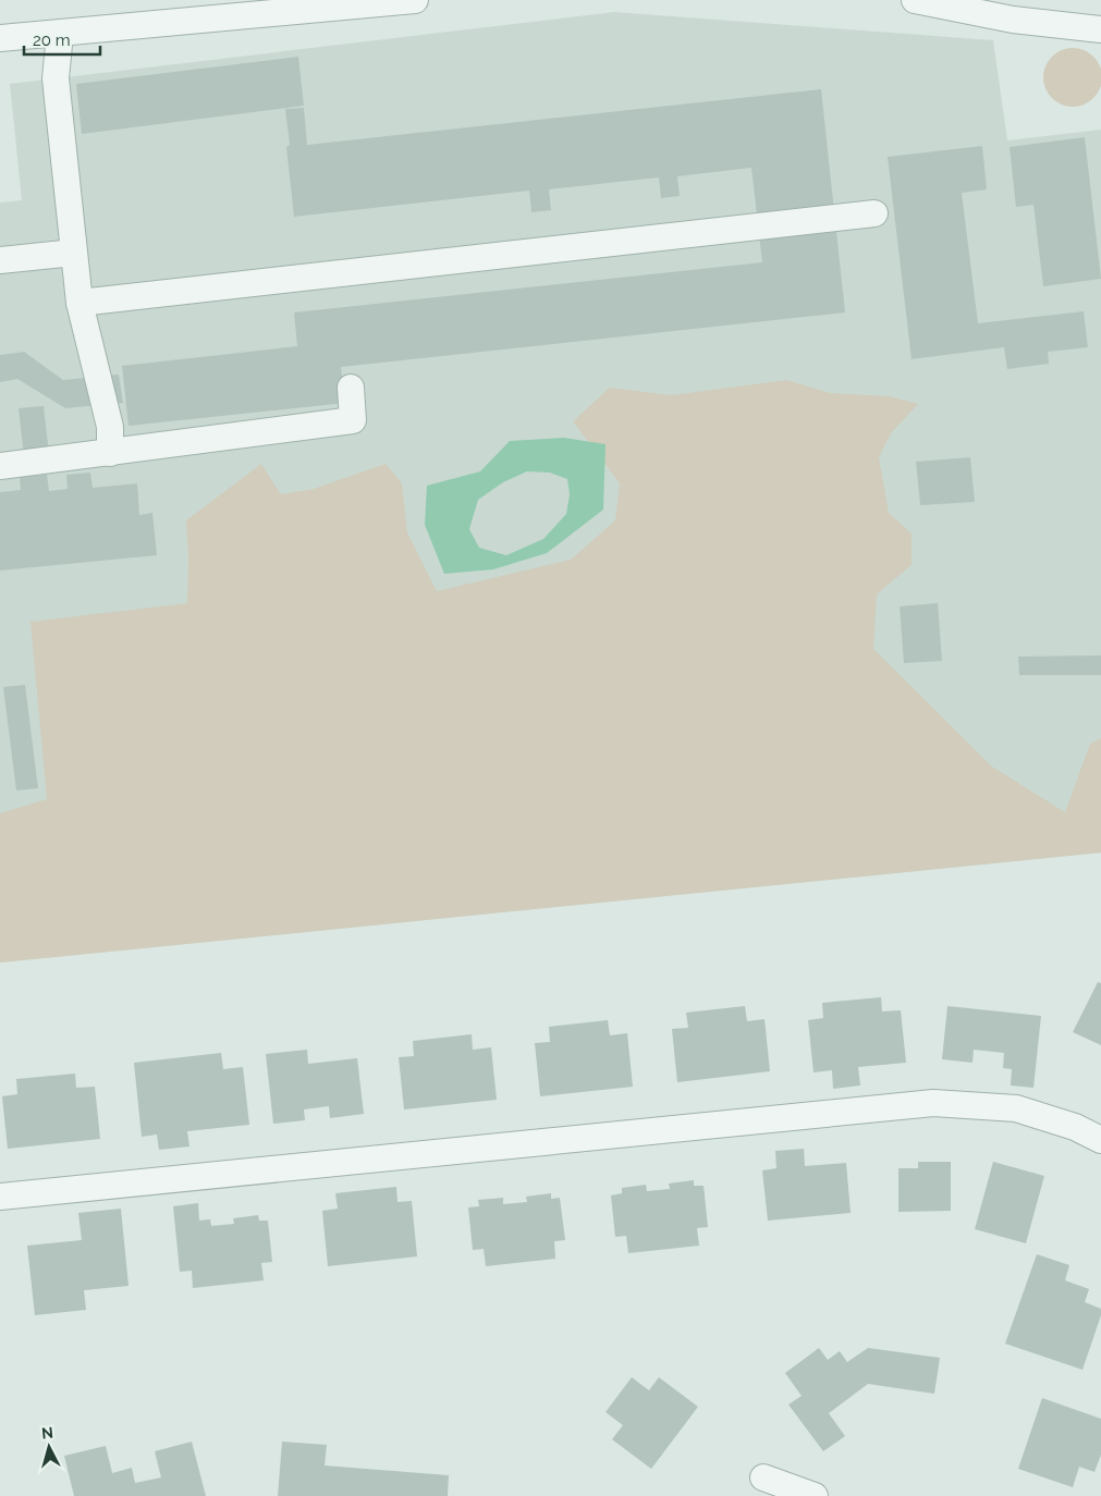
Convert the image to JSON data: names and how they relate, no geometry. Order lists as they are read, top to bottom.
{
  "scale_bar": "20 m",
  "north": "top"
}
